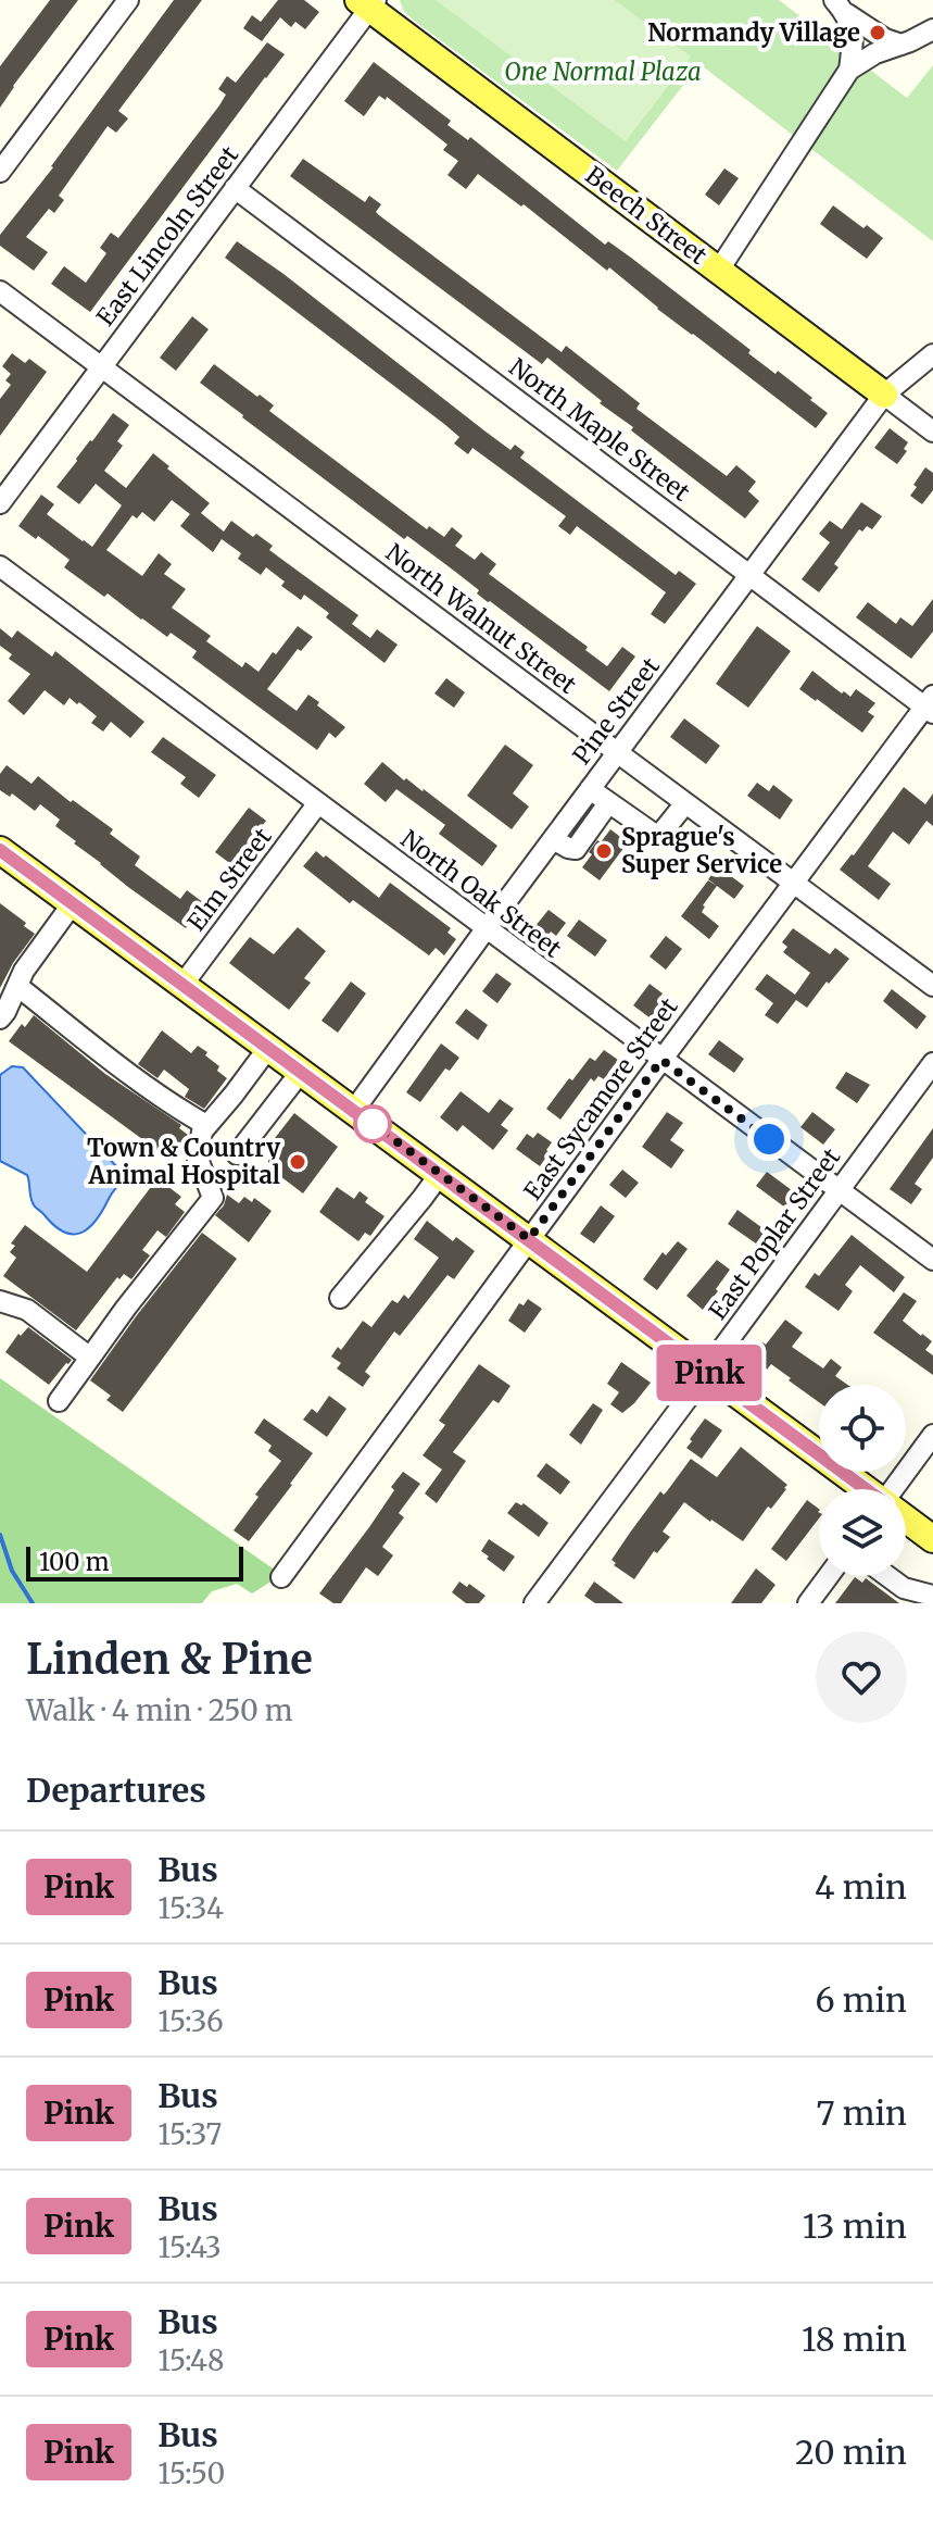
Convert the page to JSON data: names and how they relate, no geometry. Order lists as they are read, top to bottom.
{
  "streets": {
    "main road": ["Beech Street"],
    "street": [
      "East Lincoln Street",
      "North Maple Street",
      "North Walnut Street",
      "Pine Street",
      "Elm Street",
      "North Oak Street",
      "East Sycamore Street",
      "East Poplar Street"
    ]
  },
  "crossings": [
    ["Beech Street", "East Lincoln Street"],
    ["Beech Street", "Pine Street"],
    ["East Lincoln Street", "North Maple Street"],
    ["East Lincoln Street", "North Walnut Street"],
    ["North Maple Street", "Pine Street"],
    ["North Maple Street", "East Sycamore Street"],
    ["North Walnut Street", "Pine Street"],
    ["North Walnut Street", "East Sycamore Street"],
    ["Pine Street", "North Oak Street"],
    ["Elm Street", "North Oak Street"],
    ["North Oak Street", "East Sycamore Street"],
    ["North Oak Street", "East Poplar Street"]
  ],
  "parks": ["One Normal Plaza"],
  "places": ["Normandy Village", "Sprague's Super Service", "Town & Country Animal Hospital"],
  "lines": ["bus line Pink"],
  "scale_bar": "100 m",
  "page": {
    "on_map": "Pink",
    "scale": "100 m",
    "heading": [
      ["Linden & Pine", "Walk · 4 min · 250 m"],
      "Departures"
    ],
    "list": [
      {
        "mark": "Pink",
        "name": "Bus",
        "note": "15:34",
        "value": "4 min"
      },
      {
        "mark": "Pink",
        "name": "Bus",
        "note": "15:36",
        "value": "6 min"
      },
      {
        "mark": "Pink",
        "name": "Bus",
        "note": "15:37",
        "value": "7 min"
      },
      {
        "mark": "Pink",
        "name": "Bus",
        "note": "15:43",
        "value": "13 min"
      },
      {
        "mark": "Pink",
        "name": "Bus",
        "note": "15:48",
        "value": "18 min"
      },
      {
        "mark": "Pink",
        "name": "Bus",
        "note": "15:50",
        "value": "20 min"
      }
    ]
  }
}
